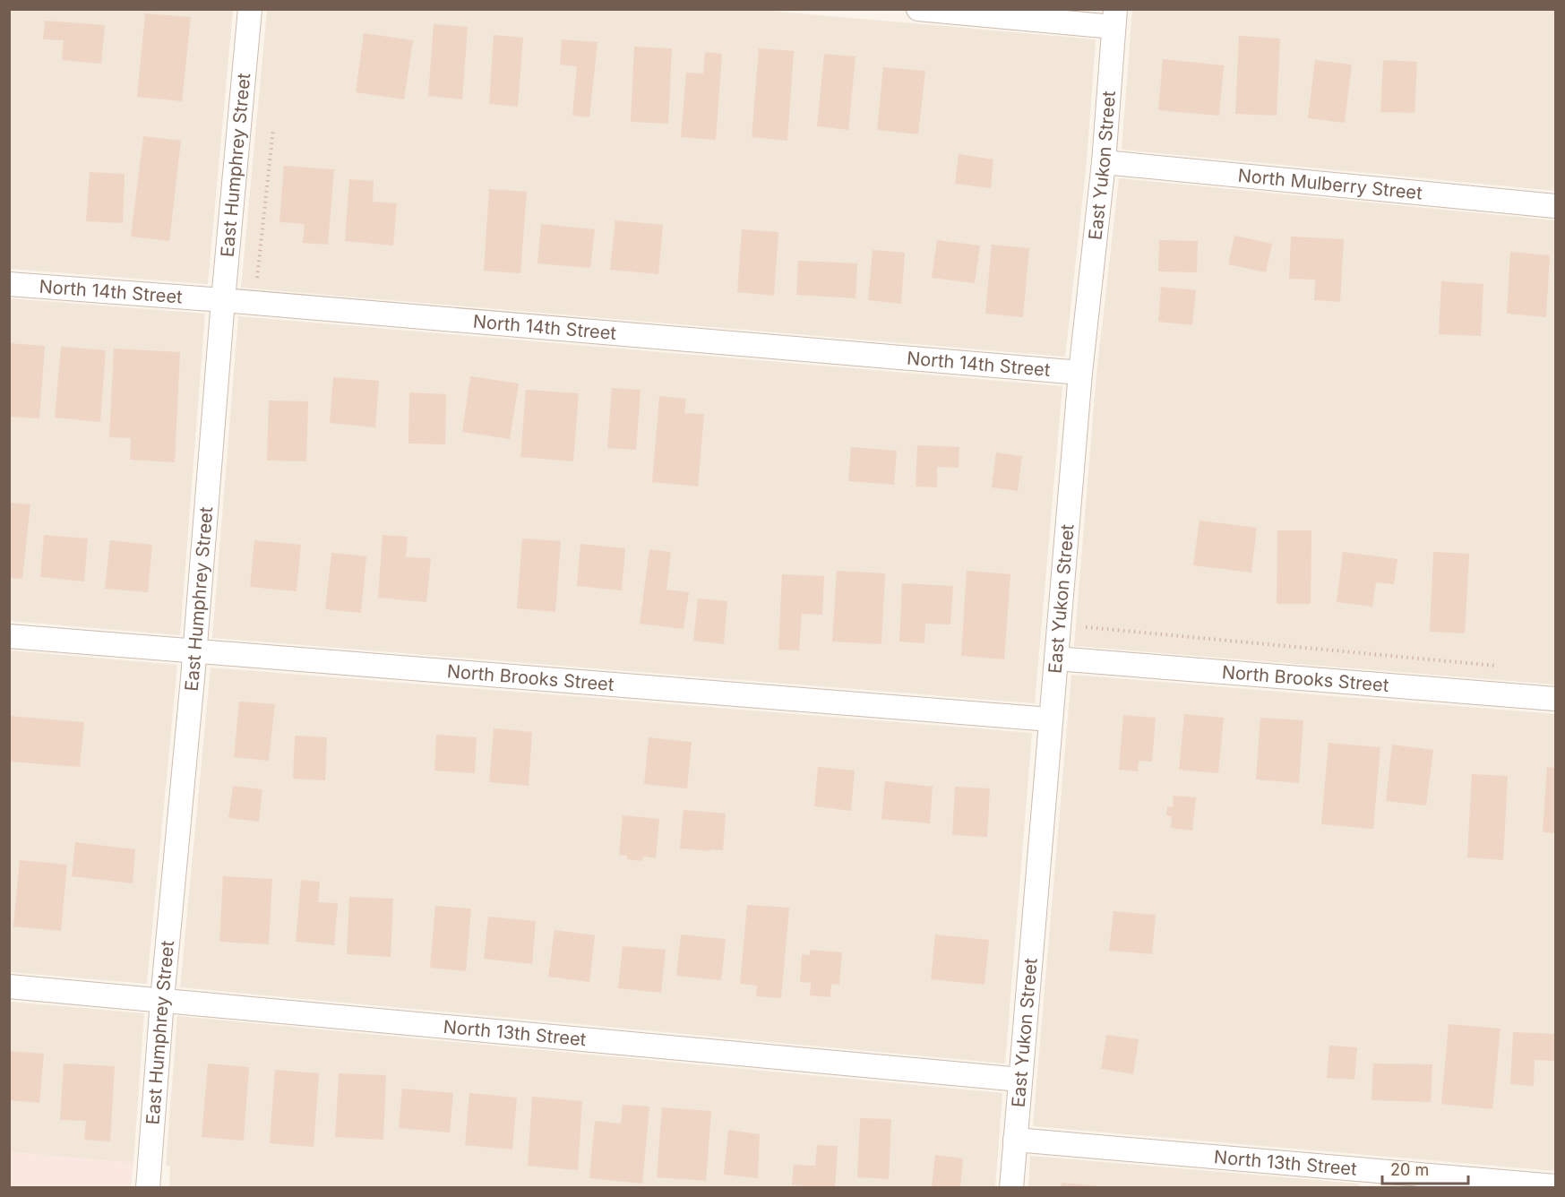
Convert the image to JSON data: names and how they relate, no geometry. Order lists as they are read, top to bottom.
{
  "streets": {
    "street": [
      "East Humphrey Street",
      "East Yukon Street",
      "North Mulberry Street",
      "North 14th Street",
      "North Brooks Street",
      "North 13th Street"
    ]
  },
  "crossings": [
    ["East Humphrey Street", "North 14th Street"],
    ["East Humphrey Street", "North Brooks Street"],
    ["East Humphrey Street", "North 13th Street"],
    ["East Yukon Street", "North Mulberry Street"],
    ["East Yukon Street", "North 14th Street"],
    ["East Yukon Street", "North Brooks Street"],
    ["East Yukon Street", "North 13th Street"]
  ],
  "scale_bar": "20 m"
}
